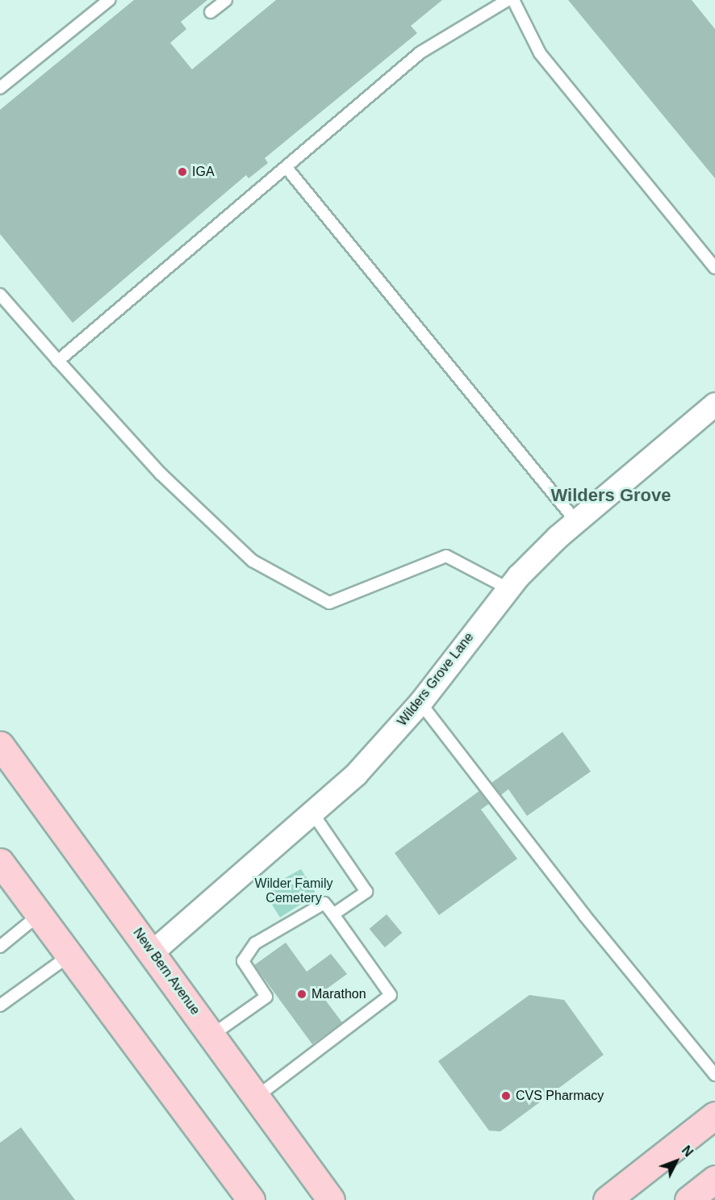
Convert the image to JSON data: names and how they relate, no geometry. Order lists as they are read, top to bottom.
{
  "streets": {
    "main road": ["New Bern Avenue"],
    "street": ["Wilders Grove Lane"]
  },
  "crossings": [
    ["Wilders Grove Lane", "New Bern Avenue"]
  ],
  "districts": ["Wilders Grove"],
  "parks": ["Wilder Family Cemetery"],
  "places": ["IGA", "Marathon", "CVS Pharmacy"],
  "north": "top right"
}
